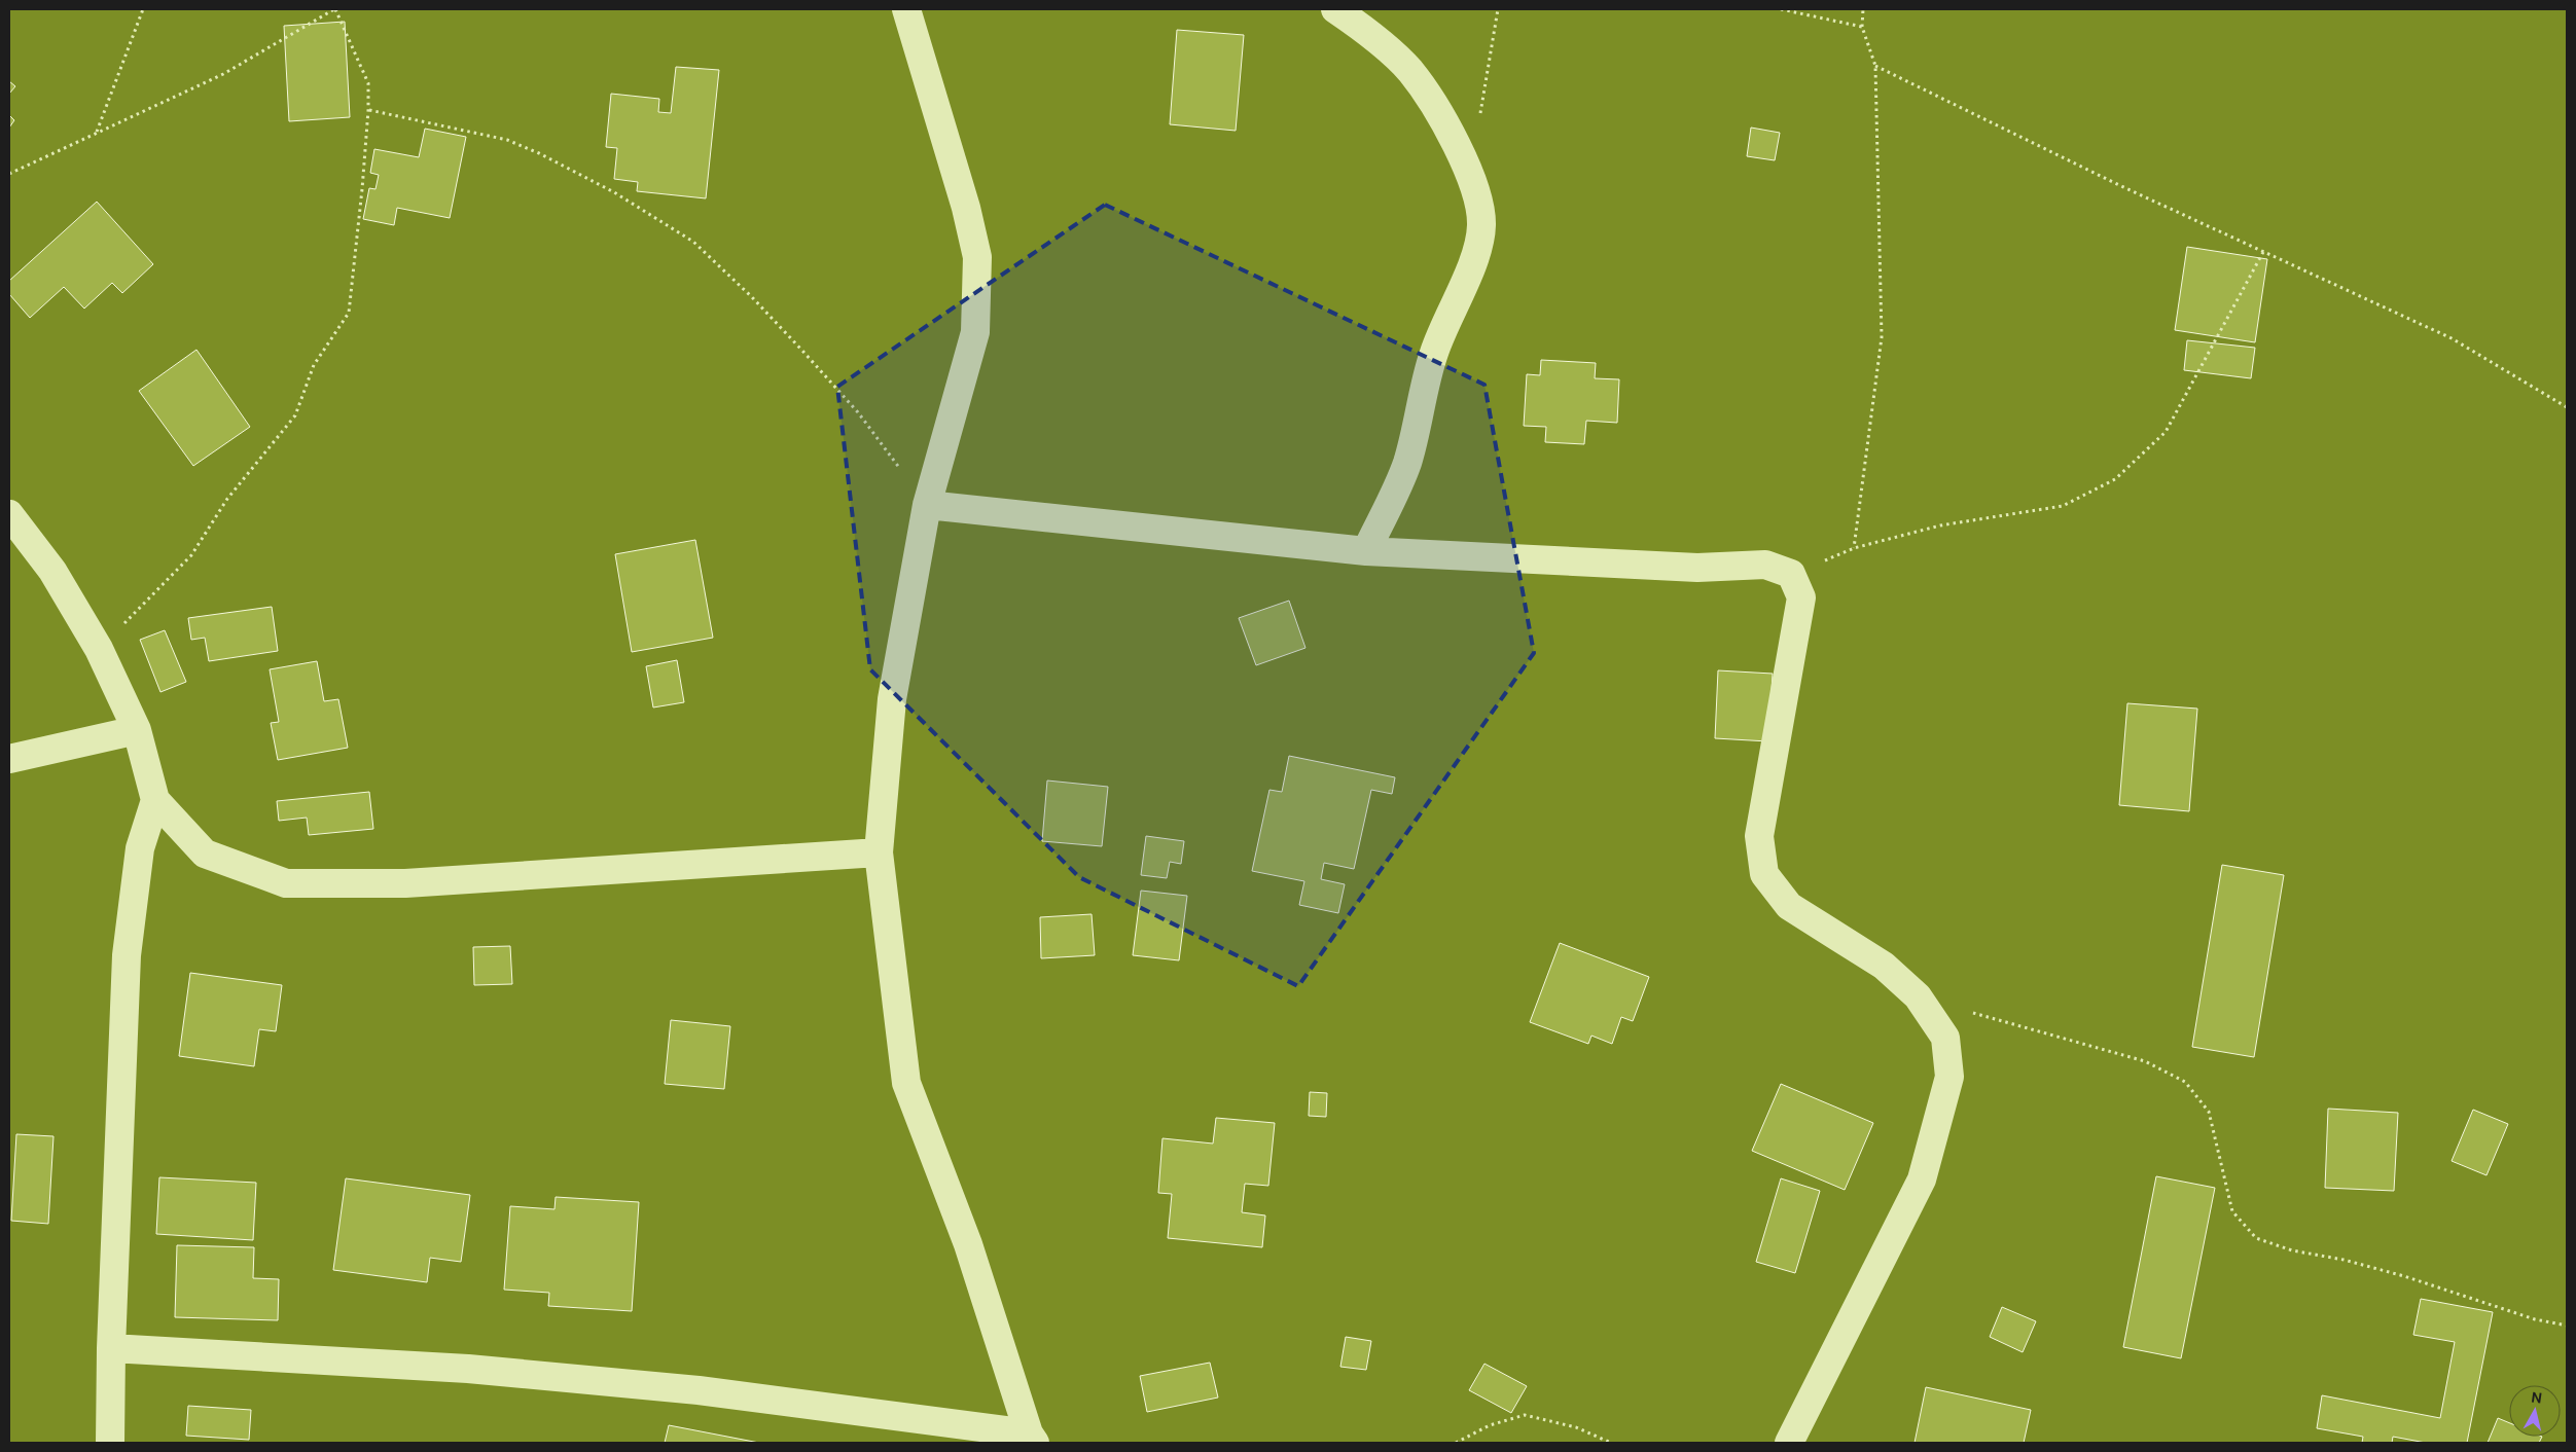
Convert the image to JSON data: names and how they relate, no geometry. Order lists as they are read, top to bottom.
{
  "north": "top"
}
